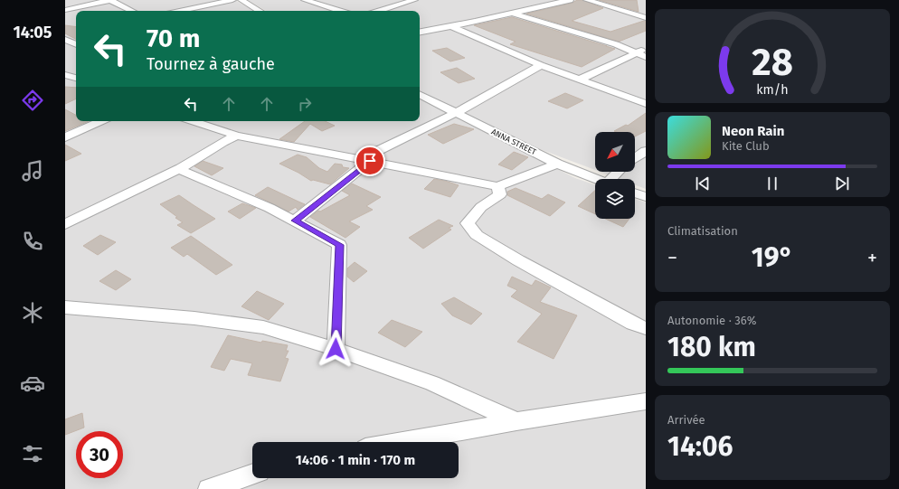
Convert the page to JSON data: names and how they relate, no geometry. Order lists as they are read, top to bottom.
{
  "streets": {
    "street": ["ANNA STREET"]
  },
  "north": "bottom left",
  "page": {
    "tabs": "14:05",
    "turn": ["70 m", "Tournez à gauche"],
    "song": ["Neon Rain", "Kite Club"],
    "tile": [
      "Climatisation",
      ["Autonomie · 36%", "180 km"],
      ["Arrivée", "14:06"]
    ],
    "heat": ["−", "19°", "+"],
    "limit": "30",
    "trip": "14:06 · 1 min · 170 m",
    "gauge": ["28", "km/h"]
  }
}
